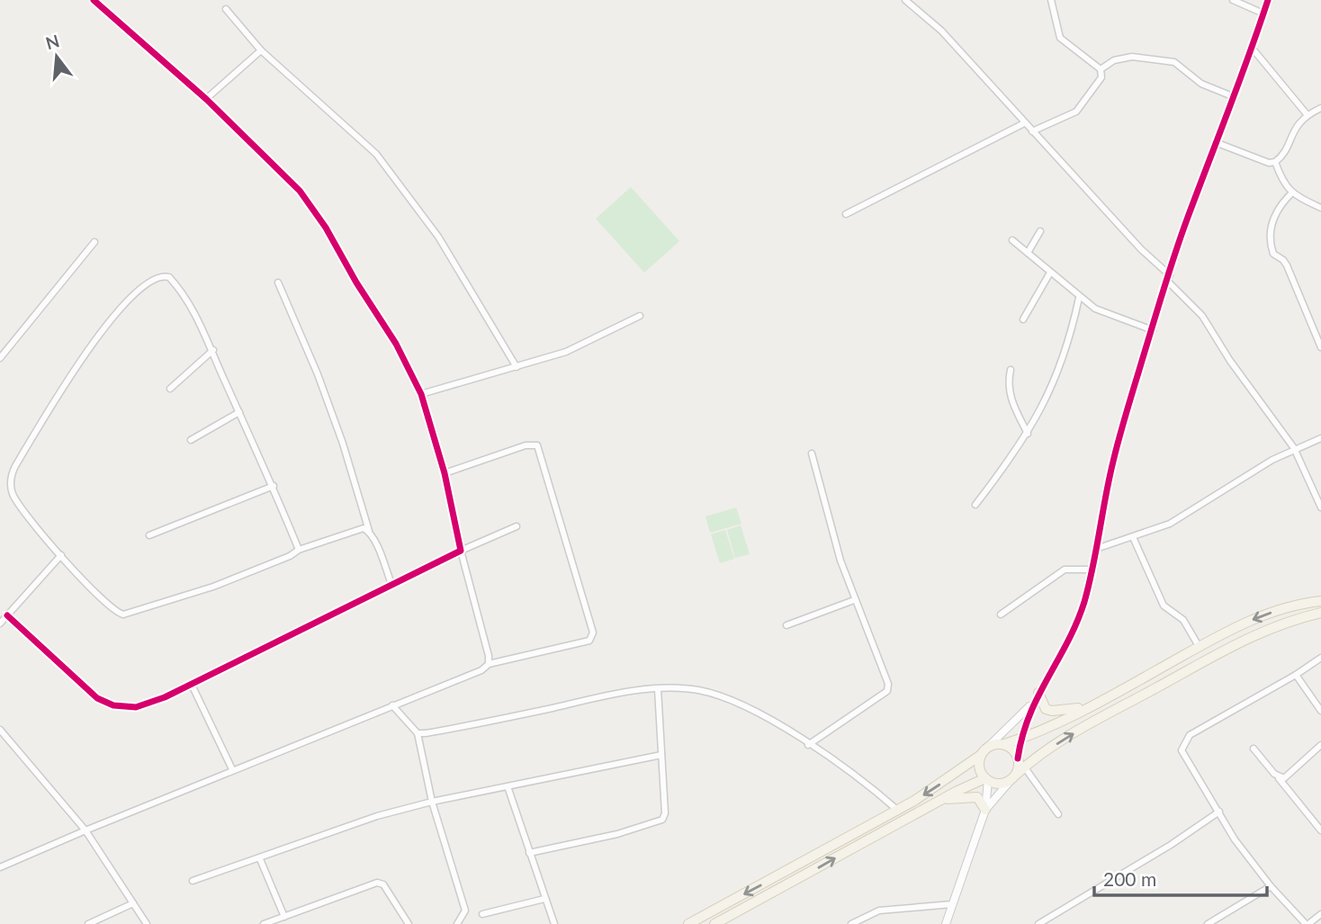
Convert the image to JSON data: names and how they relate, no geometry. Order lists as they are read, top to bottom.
{
  "scale_bar": "200 m",
  "north": "top"
}
